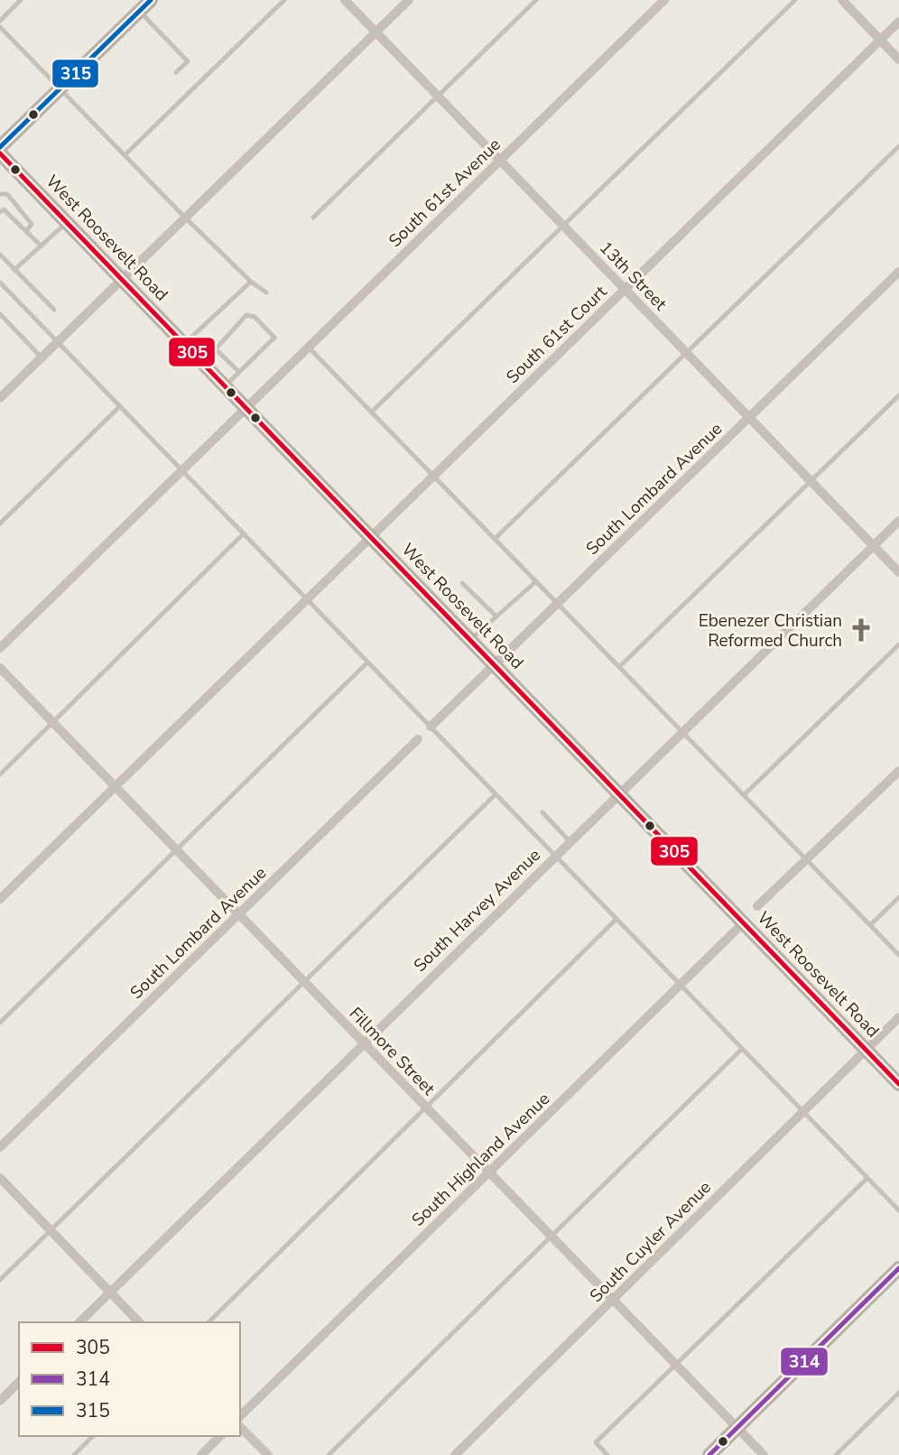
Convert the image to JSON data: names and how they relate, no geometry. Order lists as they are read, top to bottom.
{
  "streets": {
    "main road": ["West Roosevelt Road"],
    "street": [
      "South 61st Avenue",
      "13th Street",
      "South 61st Court",
      "South Lombard Avenue",
      "South Harvey Avenue",
      "Fillmore Street",
      "South Highland Avenue",
      "South Cuyler Avenue"
    ]
  },
  "crossings": [
    ["South 61st Avenue", "West Roosevelt Road"],
    ["South 61st Avenue", "13th Street"],
    ["West Roosevelt Road", "South 61st Court"],
    ["West Roosevelt Road", "South Lombard Avenue"],
    ["West Roosevelt Road", "South Harvey Avenue"],
    ["West Roosevelt Road", "South Highland Avenue"],
    ["West Roosevelt Road", "South Cuyler Avenue"],
    ["13th Street", "South 61st Court"],
    ["13th Street", "South Lombard Avenue"],
    ["13th Street", "South Harvey Avenue"],
    ["South 61st Court", "Fillmore Street"],
    ["South Lombard Avenue", "Fillmore Street"],
    ["South Harvey Avenue", "Fillmore Street"],
    ["Fillmore Street", "South Highland Avenue"],
    ["Fillmore Street", "South Cuyler Avenue"]
  ],
  "places": {
    "church": ["Ebenezer Christian Reformed Church"]
  },
  "lines": ["transit line 315", "transit line 305", "transit line 314"],
  "legend": ["305", "314", "315"]
}
